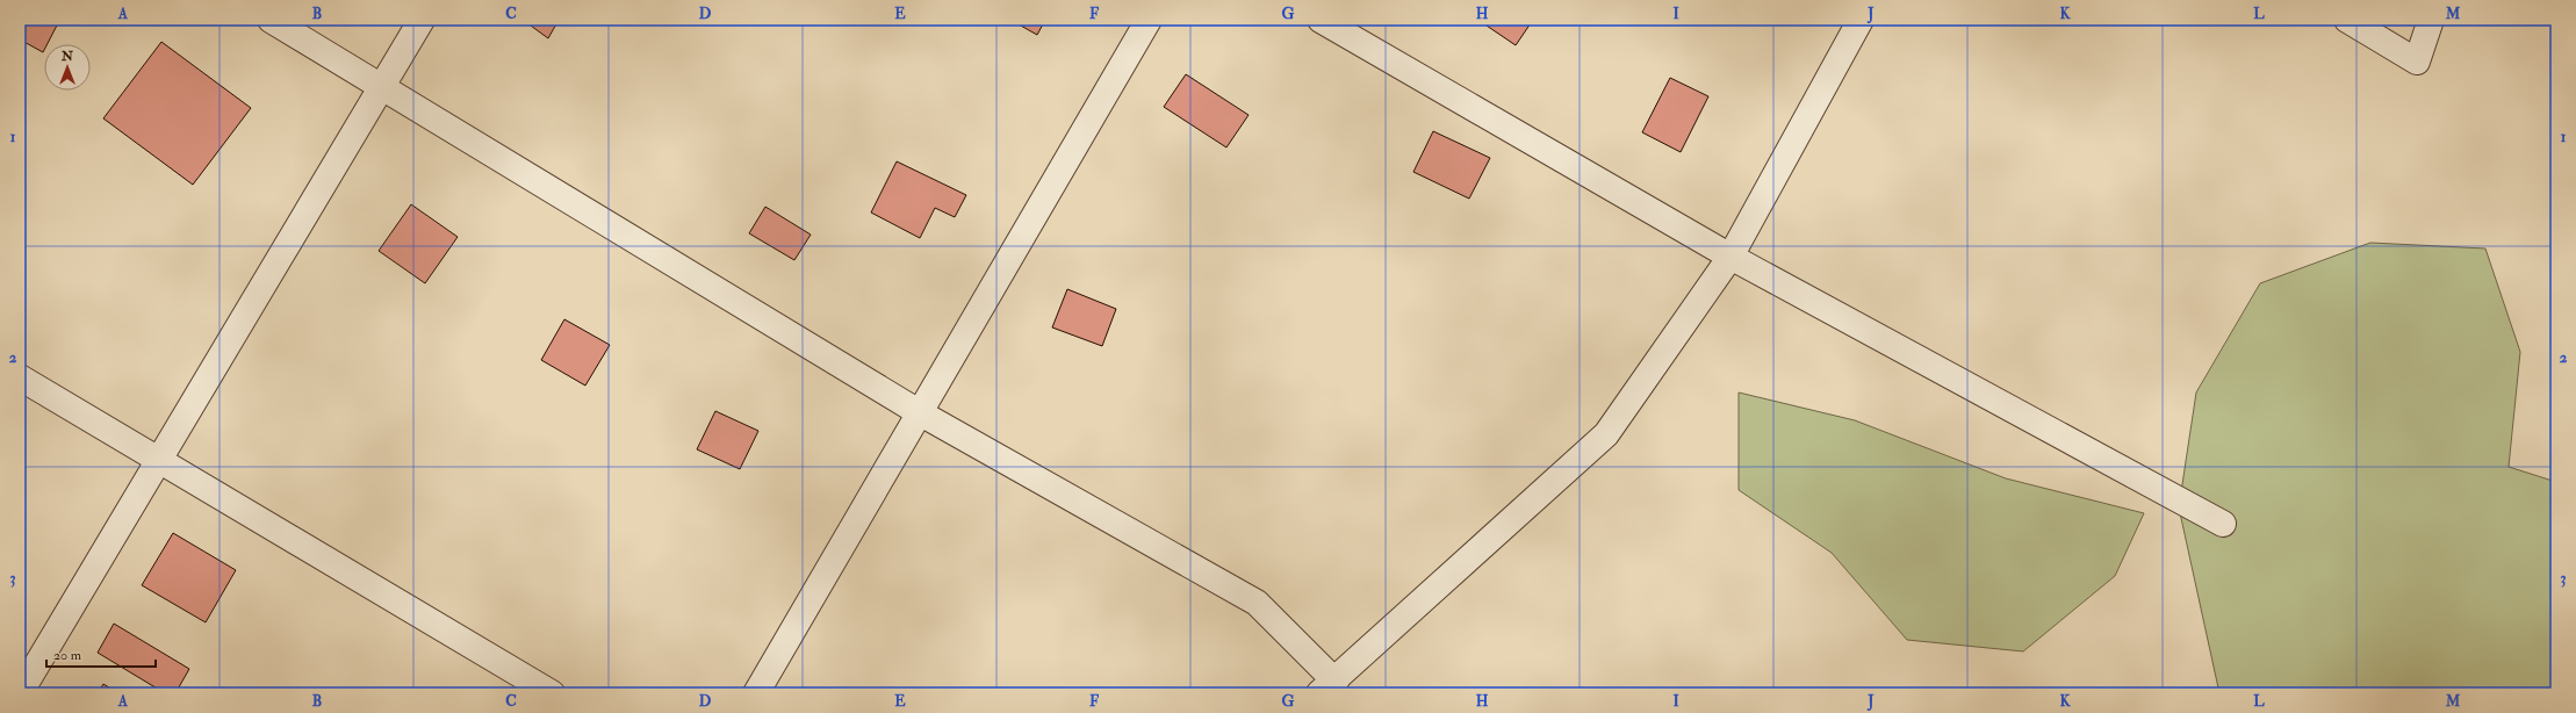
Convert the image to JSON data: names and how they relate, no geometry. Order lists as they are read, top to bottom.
{
  "scale_bar": "20 m",
  "north": "top",
  "grid": {
    "columns": [
      "A",
      "B",
      "C",
      "D",
      "E",
      "F",
      "G",
      "H",
      "I",
      "J",
      "K",
      "L",
      "M"
    ],
    "rows": ["1", "2", "3"]
  }
}
